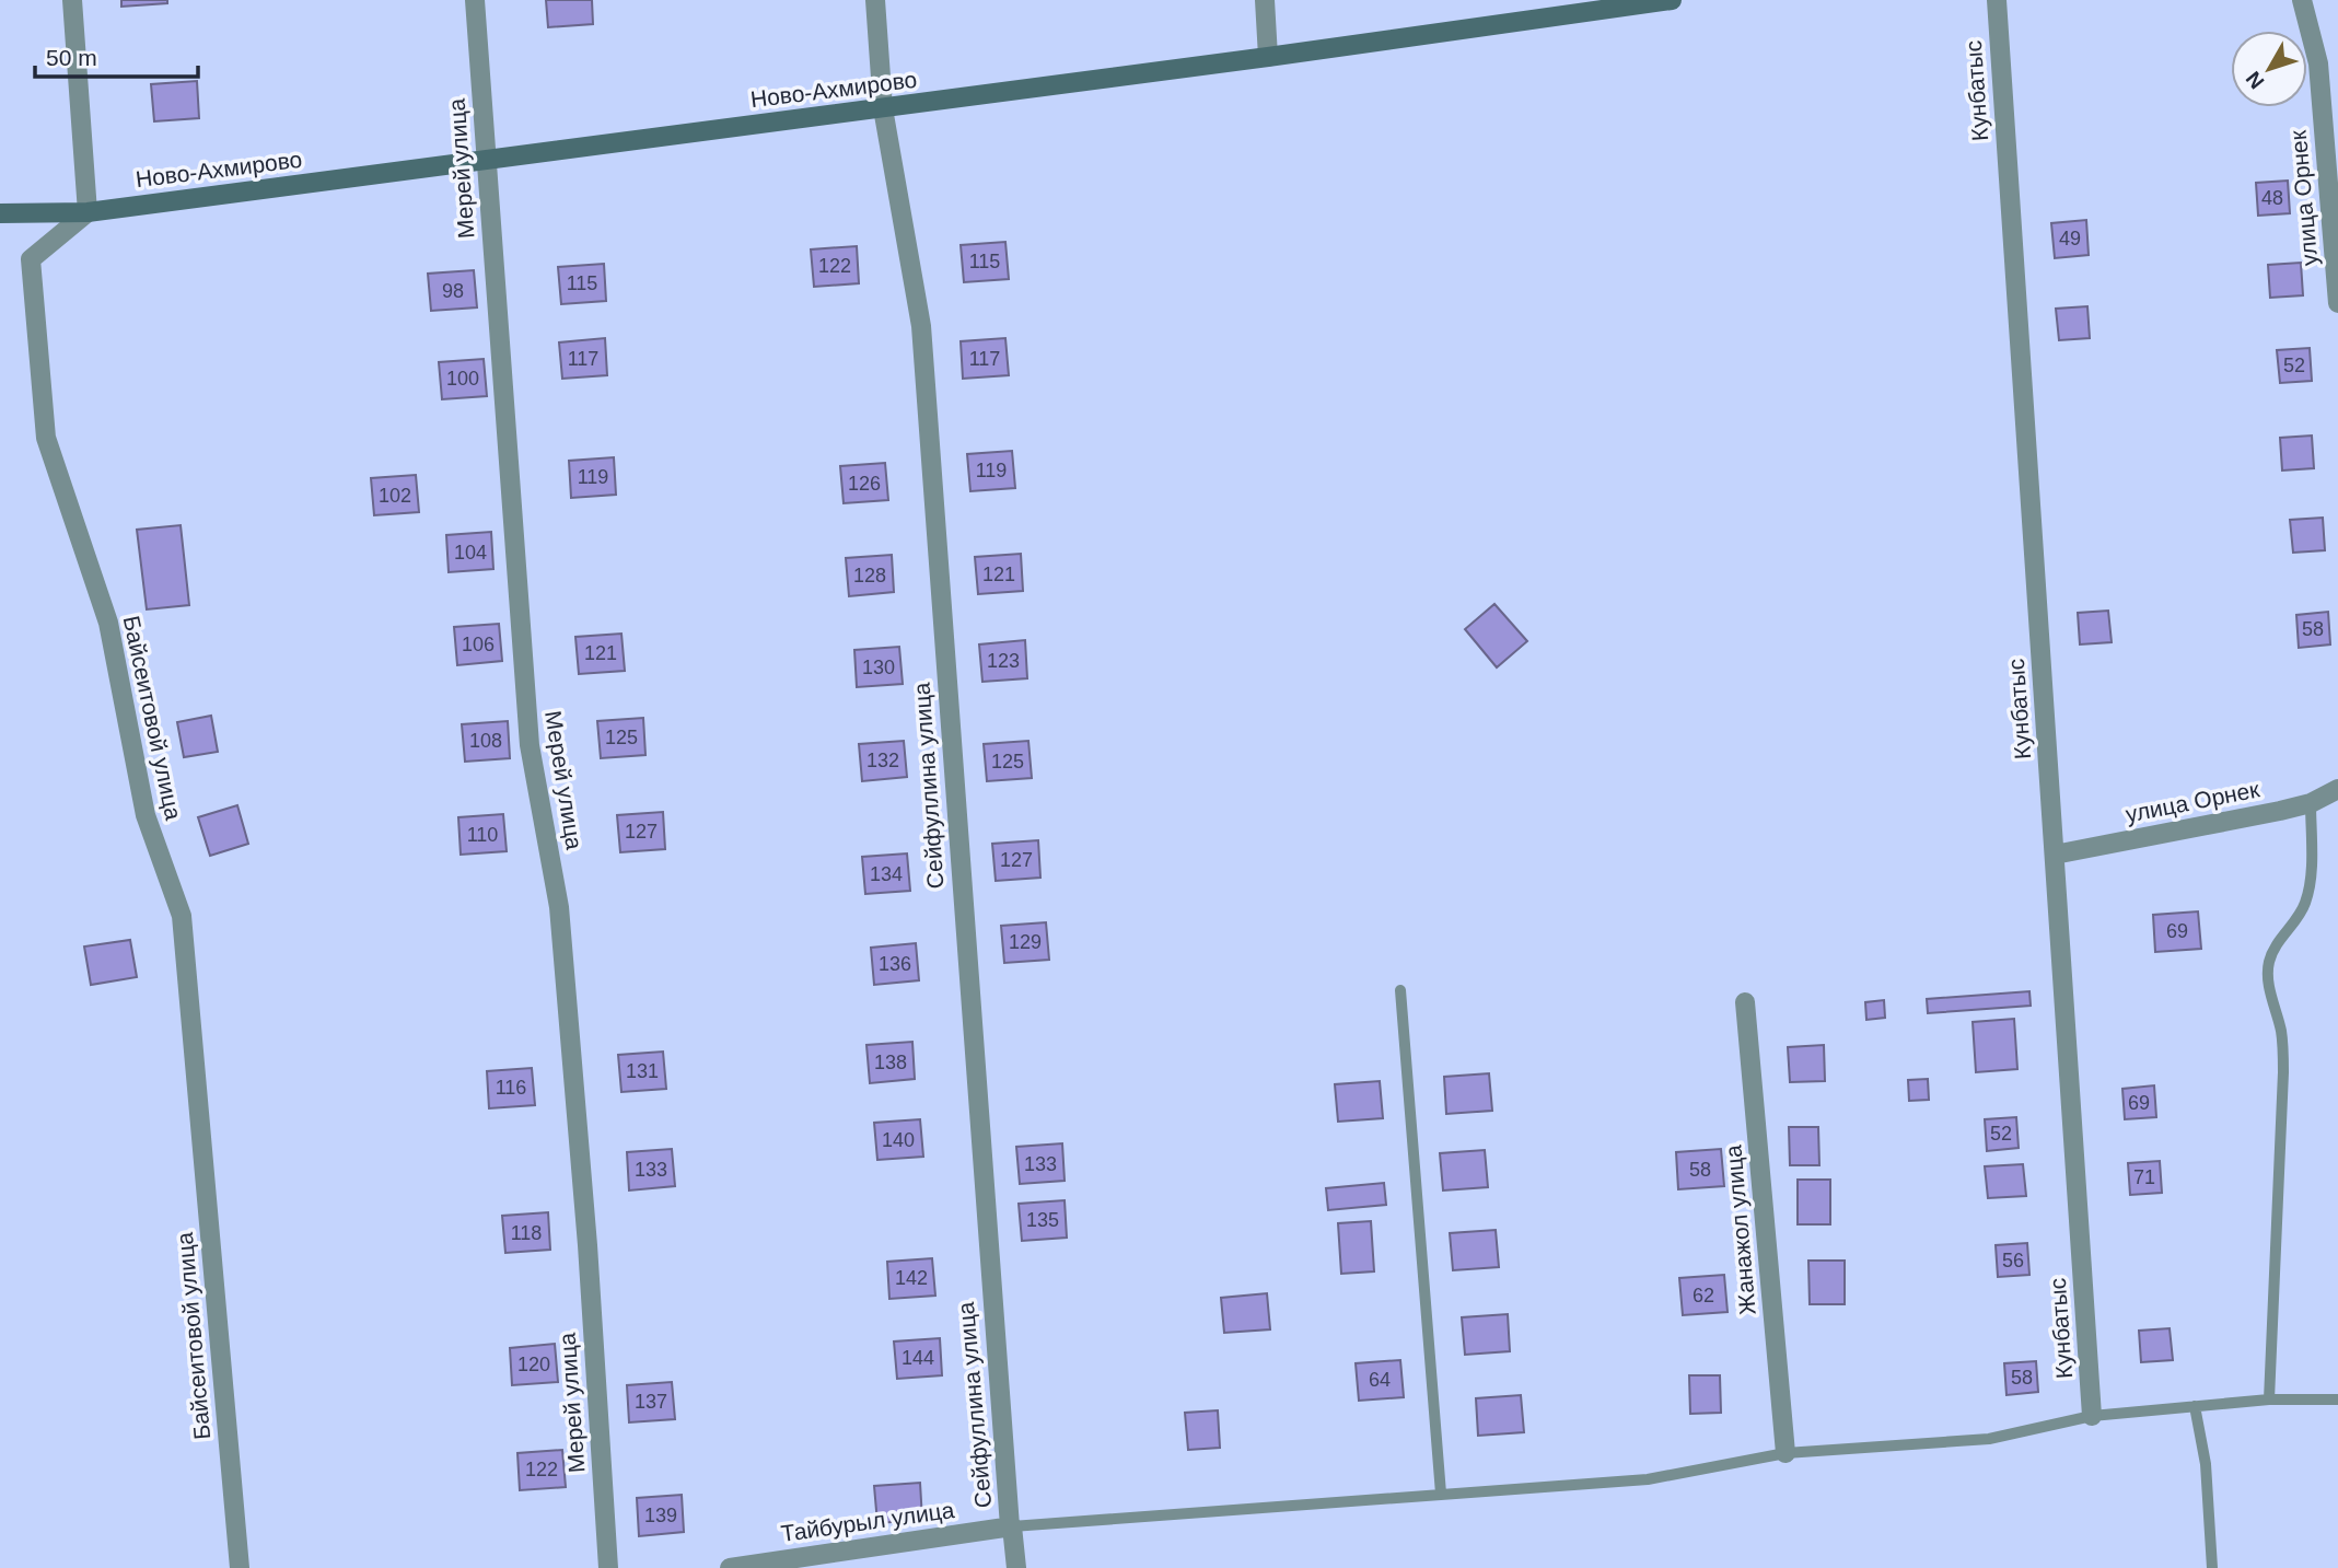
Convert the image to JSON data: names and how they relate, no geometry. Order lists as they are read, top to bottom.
{
  "streets": {
    "street": [
      "Ново-Ахмирово",
      "Кунбатыс",
      "Мерей улица",
      "улица Орнек",
      "Байсеитовой улица",
      "Сейфуллина улица",
      "Жанажол улица",
      "Тайбурыл улица"
    ]
  },
  "crossings": [
    ["Ново-Ахмирово", "Мерей улица"],
    ["Ново-Ахмирово", "Байсеитовой улица"],
    ["Ново-Ахмирово", "Сейфуллина улица"],
    ["Кунбатыс", "улица Орнек"],
    ["Сейфуллина улица", "Тайбурыл улица"]
  ],
  "house_numbers": [
    "48",
    "49",
    "115",
    "122",
    "115",
    "98",
    "117",
    "117",
    "52",
    "100",
    "119",
    "119",
    "126",
    "102",
    "104",
    "121",
    "128",
    "58",
    "106",
    "121",
    "123",
    "130",
    "125",
    "108",
    "132",
    "125",
    "127",
    "110",
    "127",
    "134",
    "69",
    "129",
    "136",
    "138",
    "131",
    "116",
    "69",
    "52",
    "140",
    "133",
    "133",
    "58",
    "71",
    "135",
    "118",
    "56",
    "142",
    "62",
    "144",
    "120",
    "58",
    "64",
    "137",
    "122",
    "139"
  ],
  "scale_bar": "50 m",
  "north": "bottom left"
}
